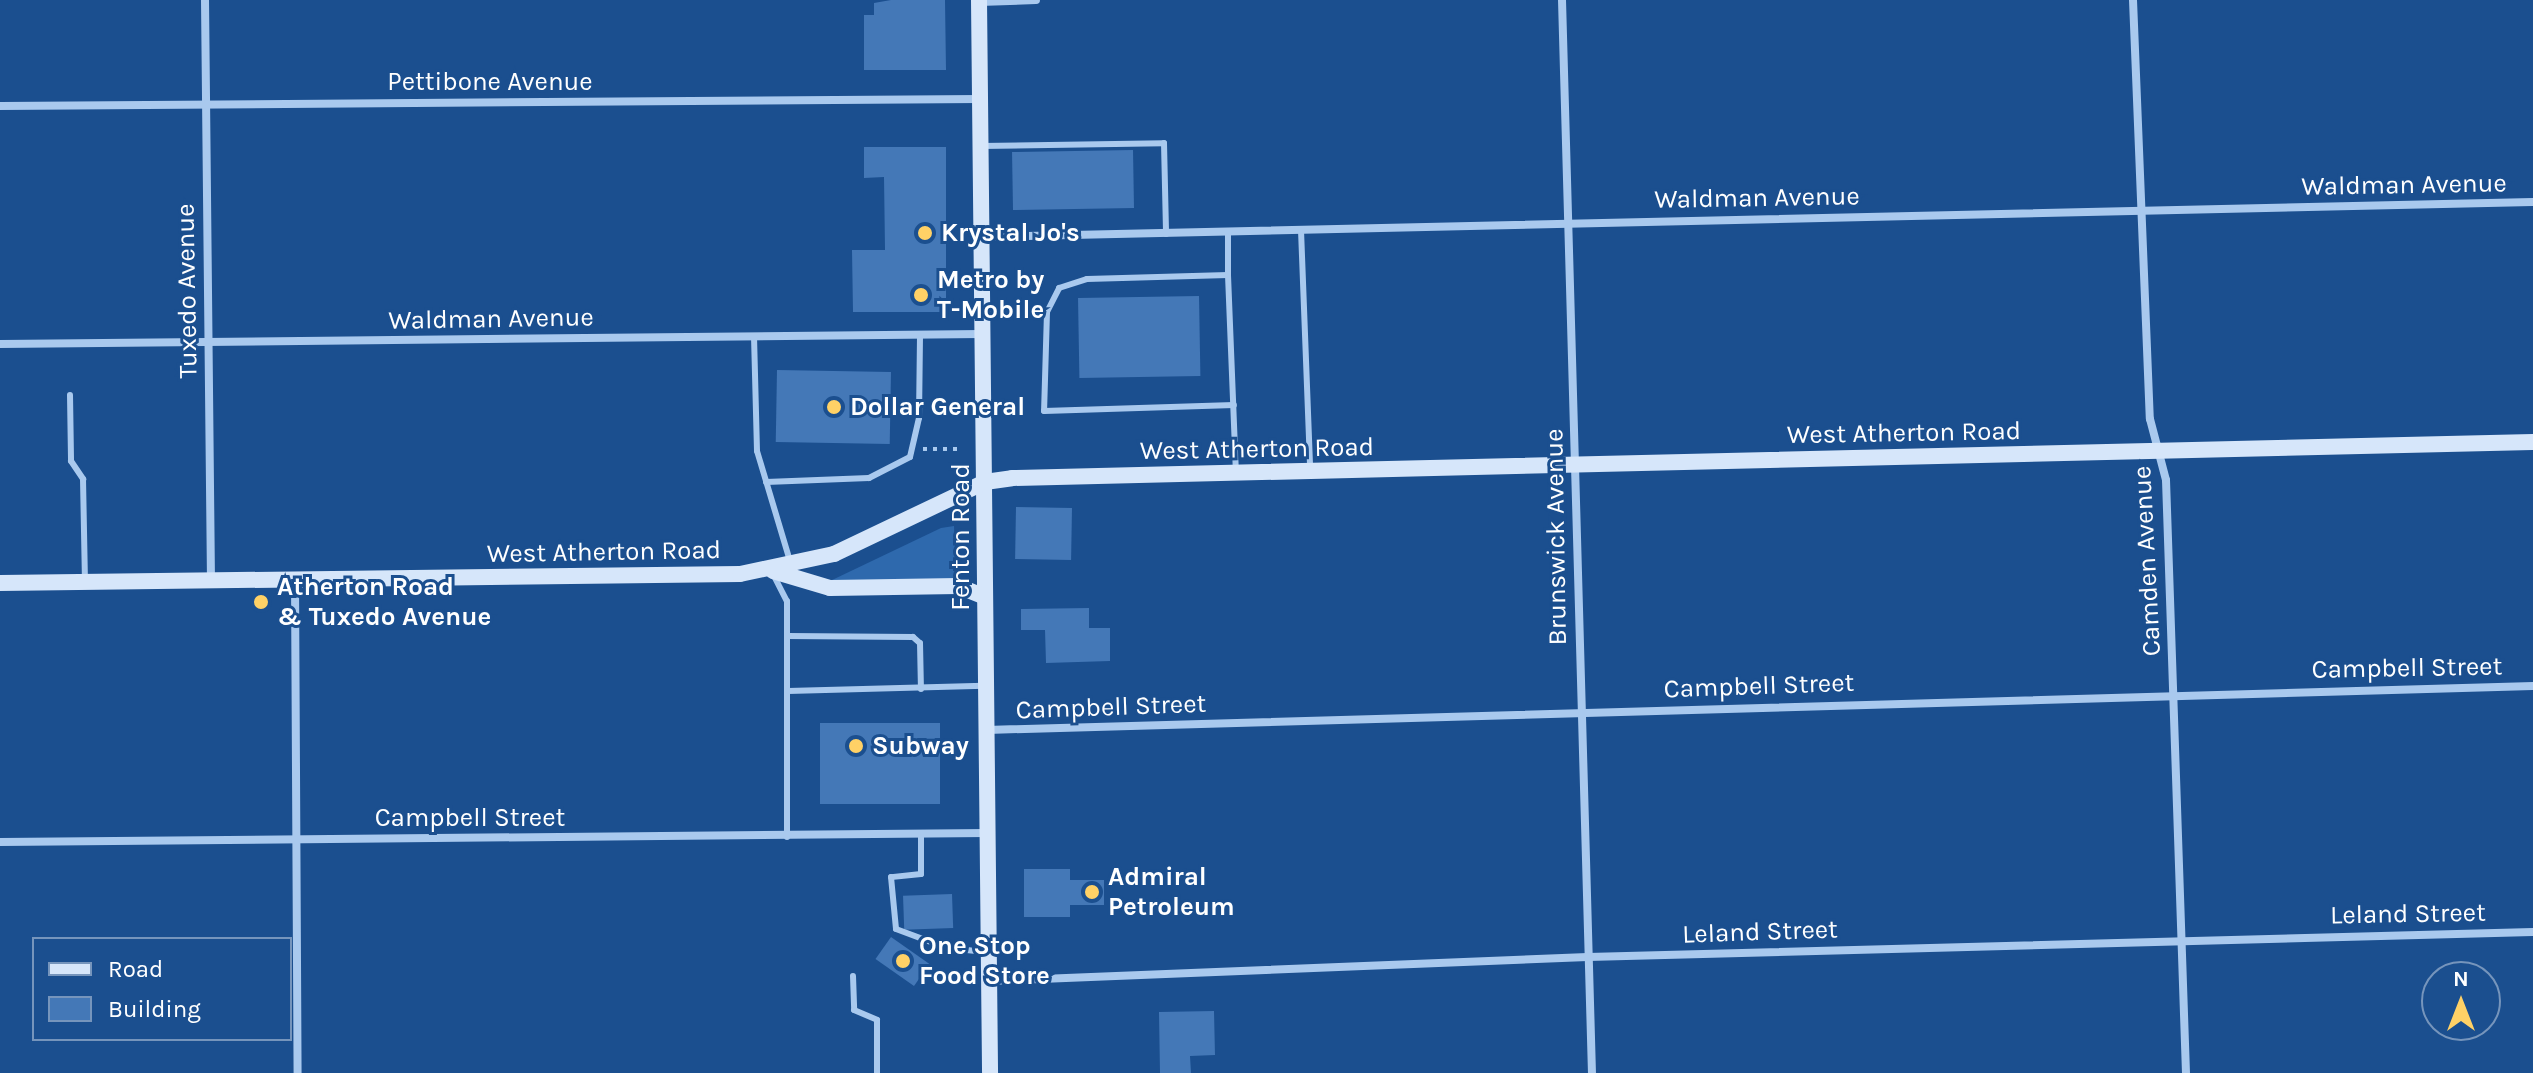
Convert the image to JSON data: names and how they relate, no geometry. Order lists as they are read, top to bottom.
{
  "streets": {
    "street": [
      "Pettibone Avenue",
      "Waldman Avenue",
      "Tuxedo Avenue",
      "West Atherton Road",
      "Fenton Road",
      "Brunswick Avenue",
      "Camden Avenue",
      "Campbell Street",
      "Leland Street"
    ]
  },
  "crossings": [
    ["Pettibone Avenue", "Tuxedo Avenue"],
    ["Pettibone Avenue", "Fenton Road"],
    ["Waldman Avenue", "Tuxedo Avenue"],
    ["Waldman Avenue", "Fenton Road"],
    ["Waldman Avenue", "Brunswick Avenue"],
    ["Waldman Avenue", "Camden Avenue"],
    ["Tuxedo Avenue", "West Atherton Road"],
    ["West Atherton Road", "Fenton Road"],
    ["West Atherton Road", "Brunswick Avenue"],
    ["West Atherton Road", "Camden Avenue"],
    ["Fenton Road", "Campbell Street"],
    ["Fenton Road", "Leland Street"],
    ["Brunswick Avenue", "Campbell Street"],
    ["Brunswick Avenue", "Leland Street"],
    ["Camden Avenue", "Campbell Street"],
    ["Camden Avenue", "Leland Street"]
  ],
  "places": [
    "Krystal Jo's",
    "Metro by T-Mobile",
    "Dollar General",
    "Atherton Road & Tuxedo Avenue",
    "Subway",
    "Admiral Petroleum",
    "One Stop Food Store"
  ],
  "legend": ["Road", "Building"],
  "north": "top"
}
